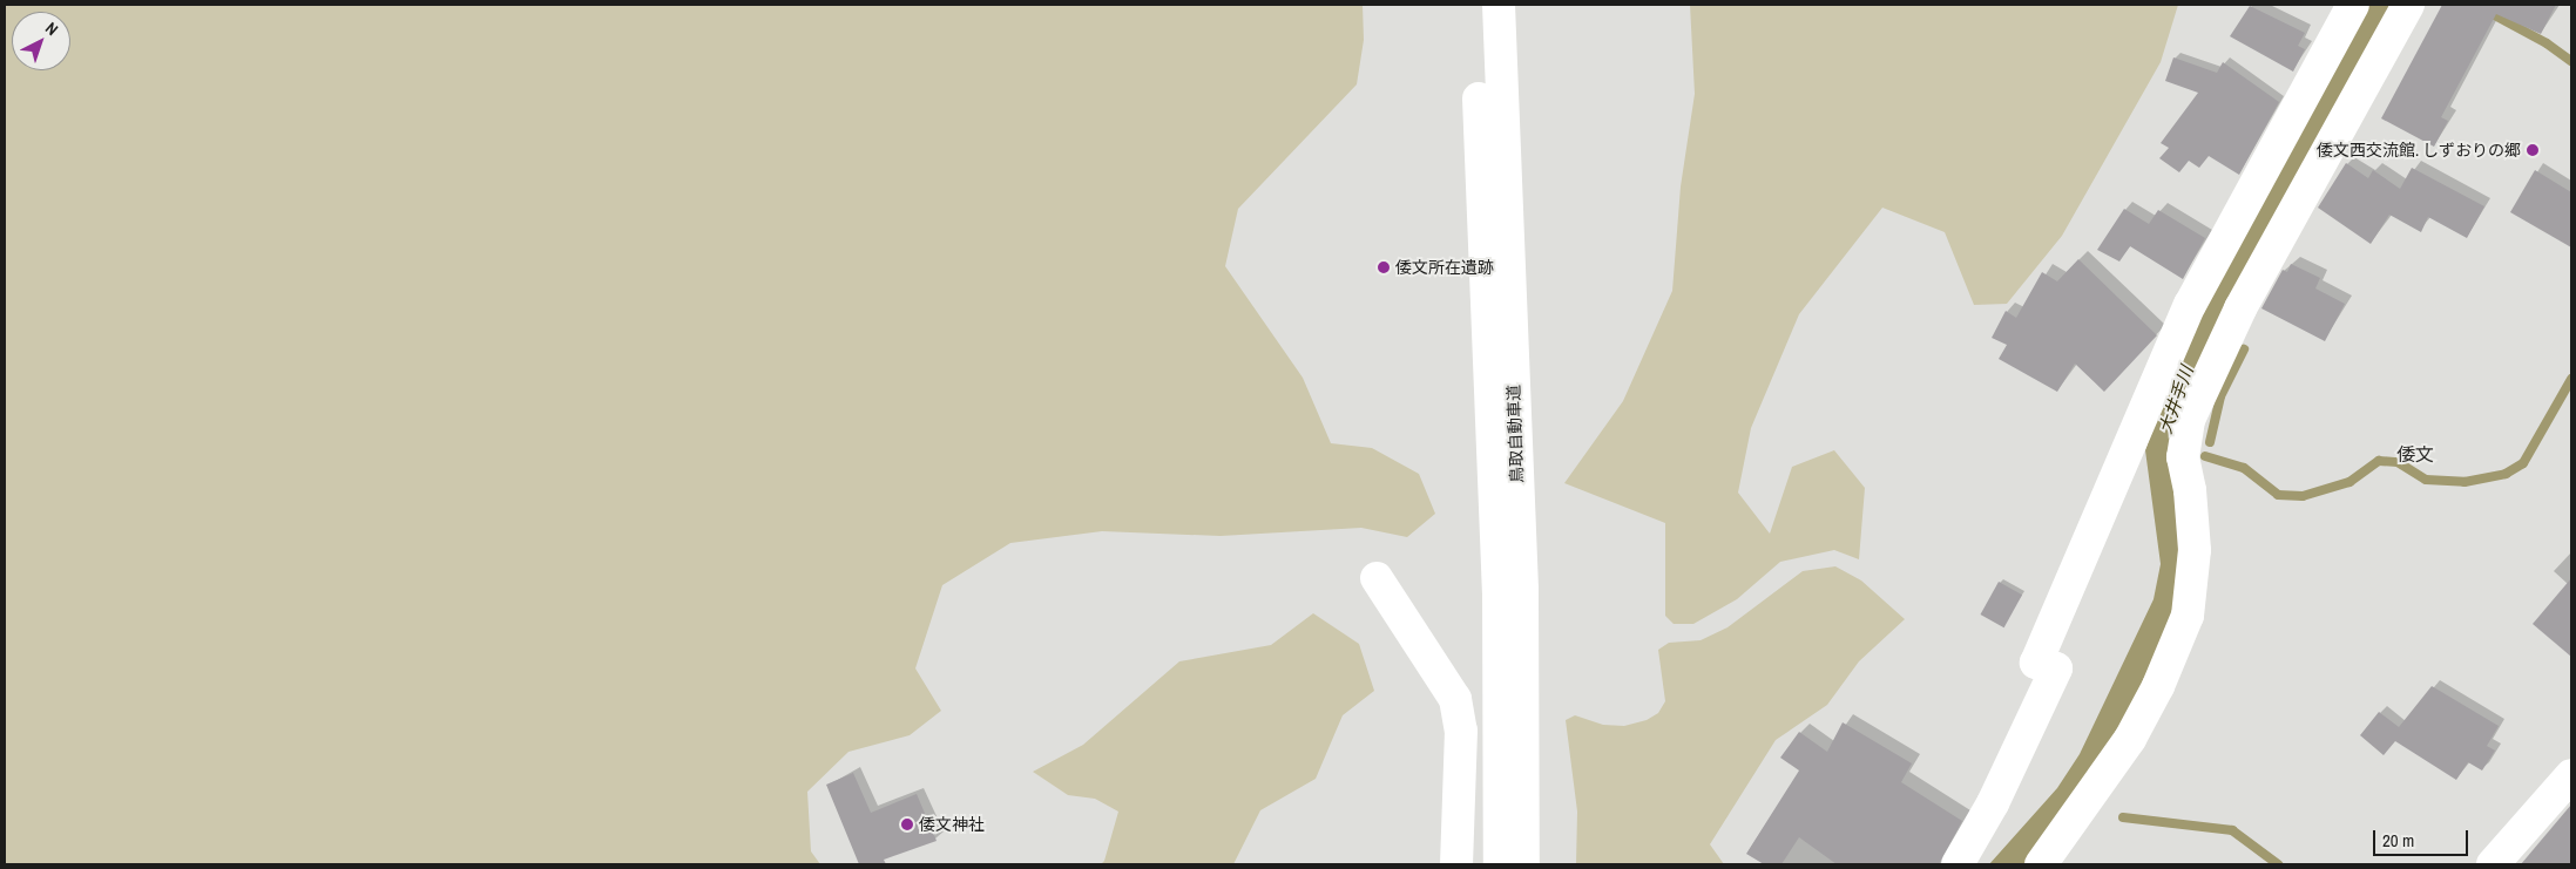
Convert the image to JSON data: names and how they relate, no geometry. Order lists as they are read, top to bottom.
{
  "streets": {
    "main road": ["鳥取自動車道"]
  },
  "districts": ["倭文"],
  "water": ["大井手川"],
  "places": ["倭文西交流館. しずおりの郷", "倭文所在遺跡", "倭文神社"],
  "scale_bar": "20 m",
  "north": "top right"
}
